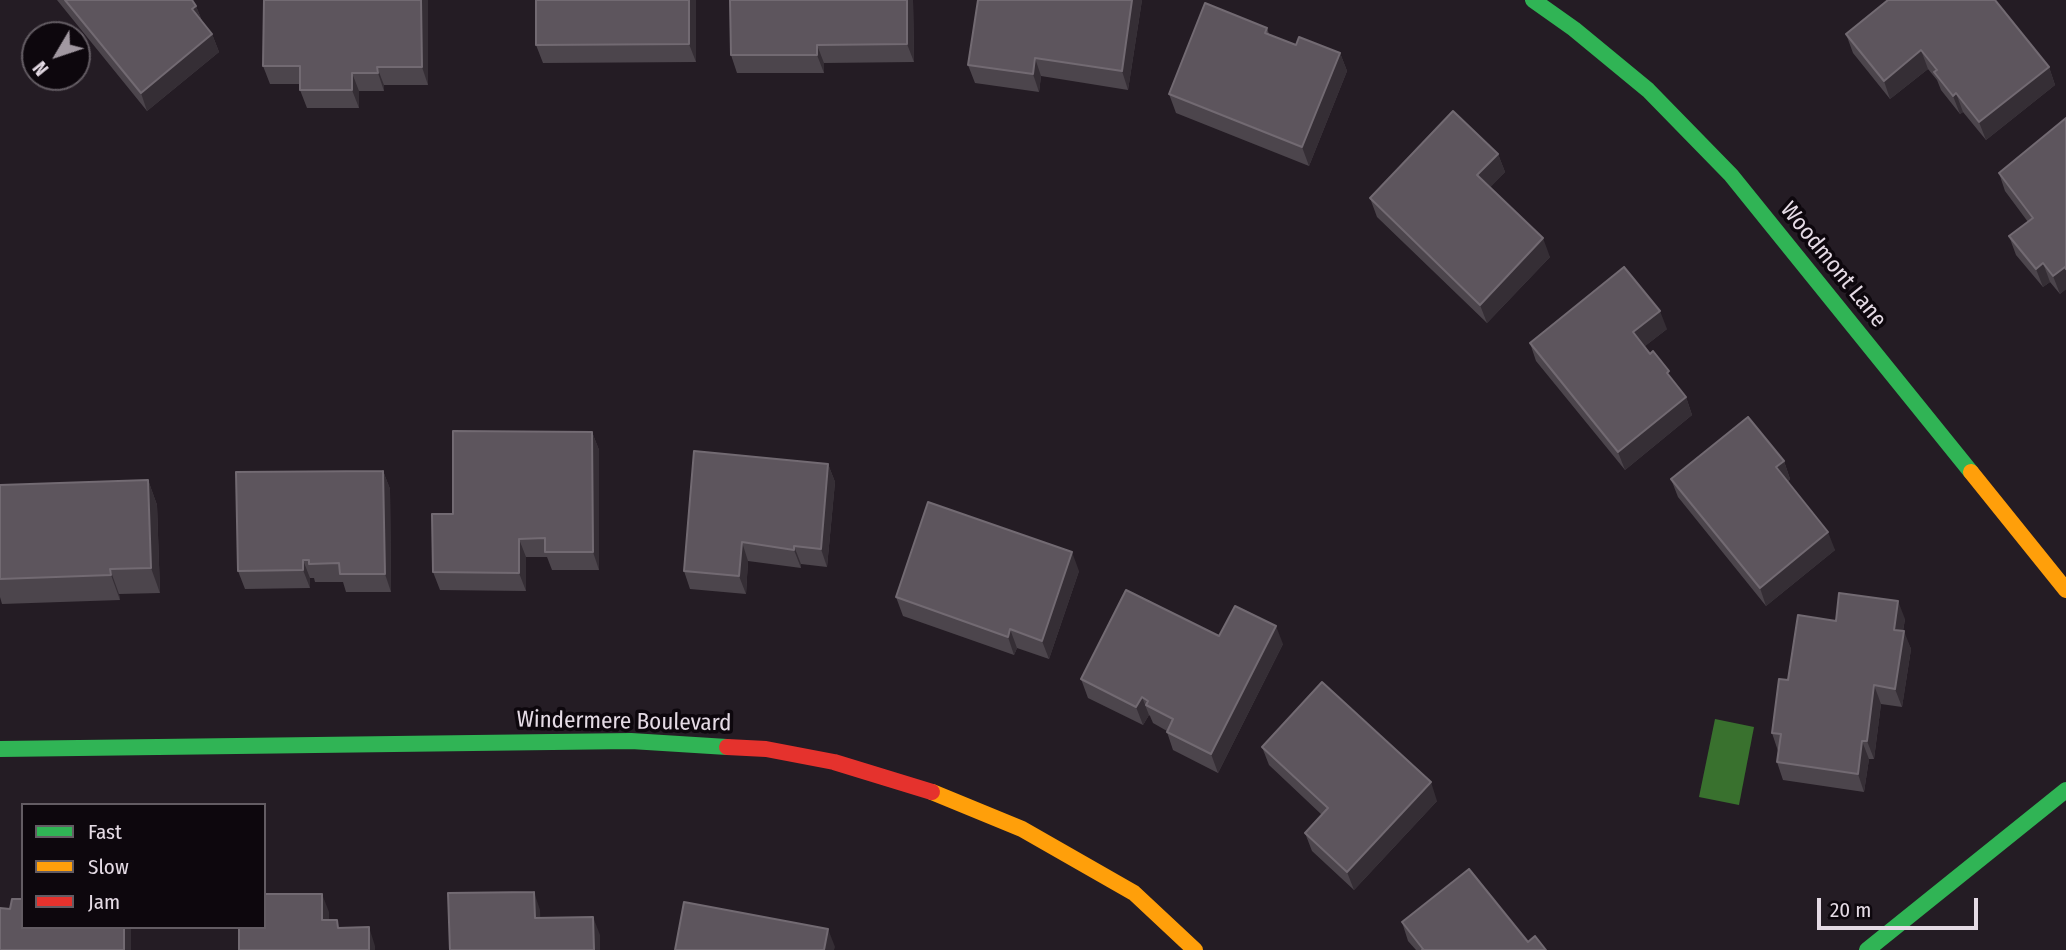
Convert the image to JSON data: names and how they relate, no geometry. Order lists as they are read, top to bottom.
{
  "streets": {
    "street": ["Woodmont Lane", "Windermere Boulevard"]
  },
  "legend": ["Fast", "Slow", "Jam"],
  "scale_bar": "20 m",
  "north": "bottom left"
}
